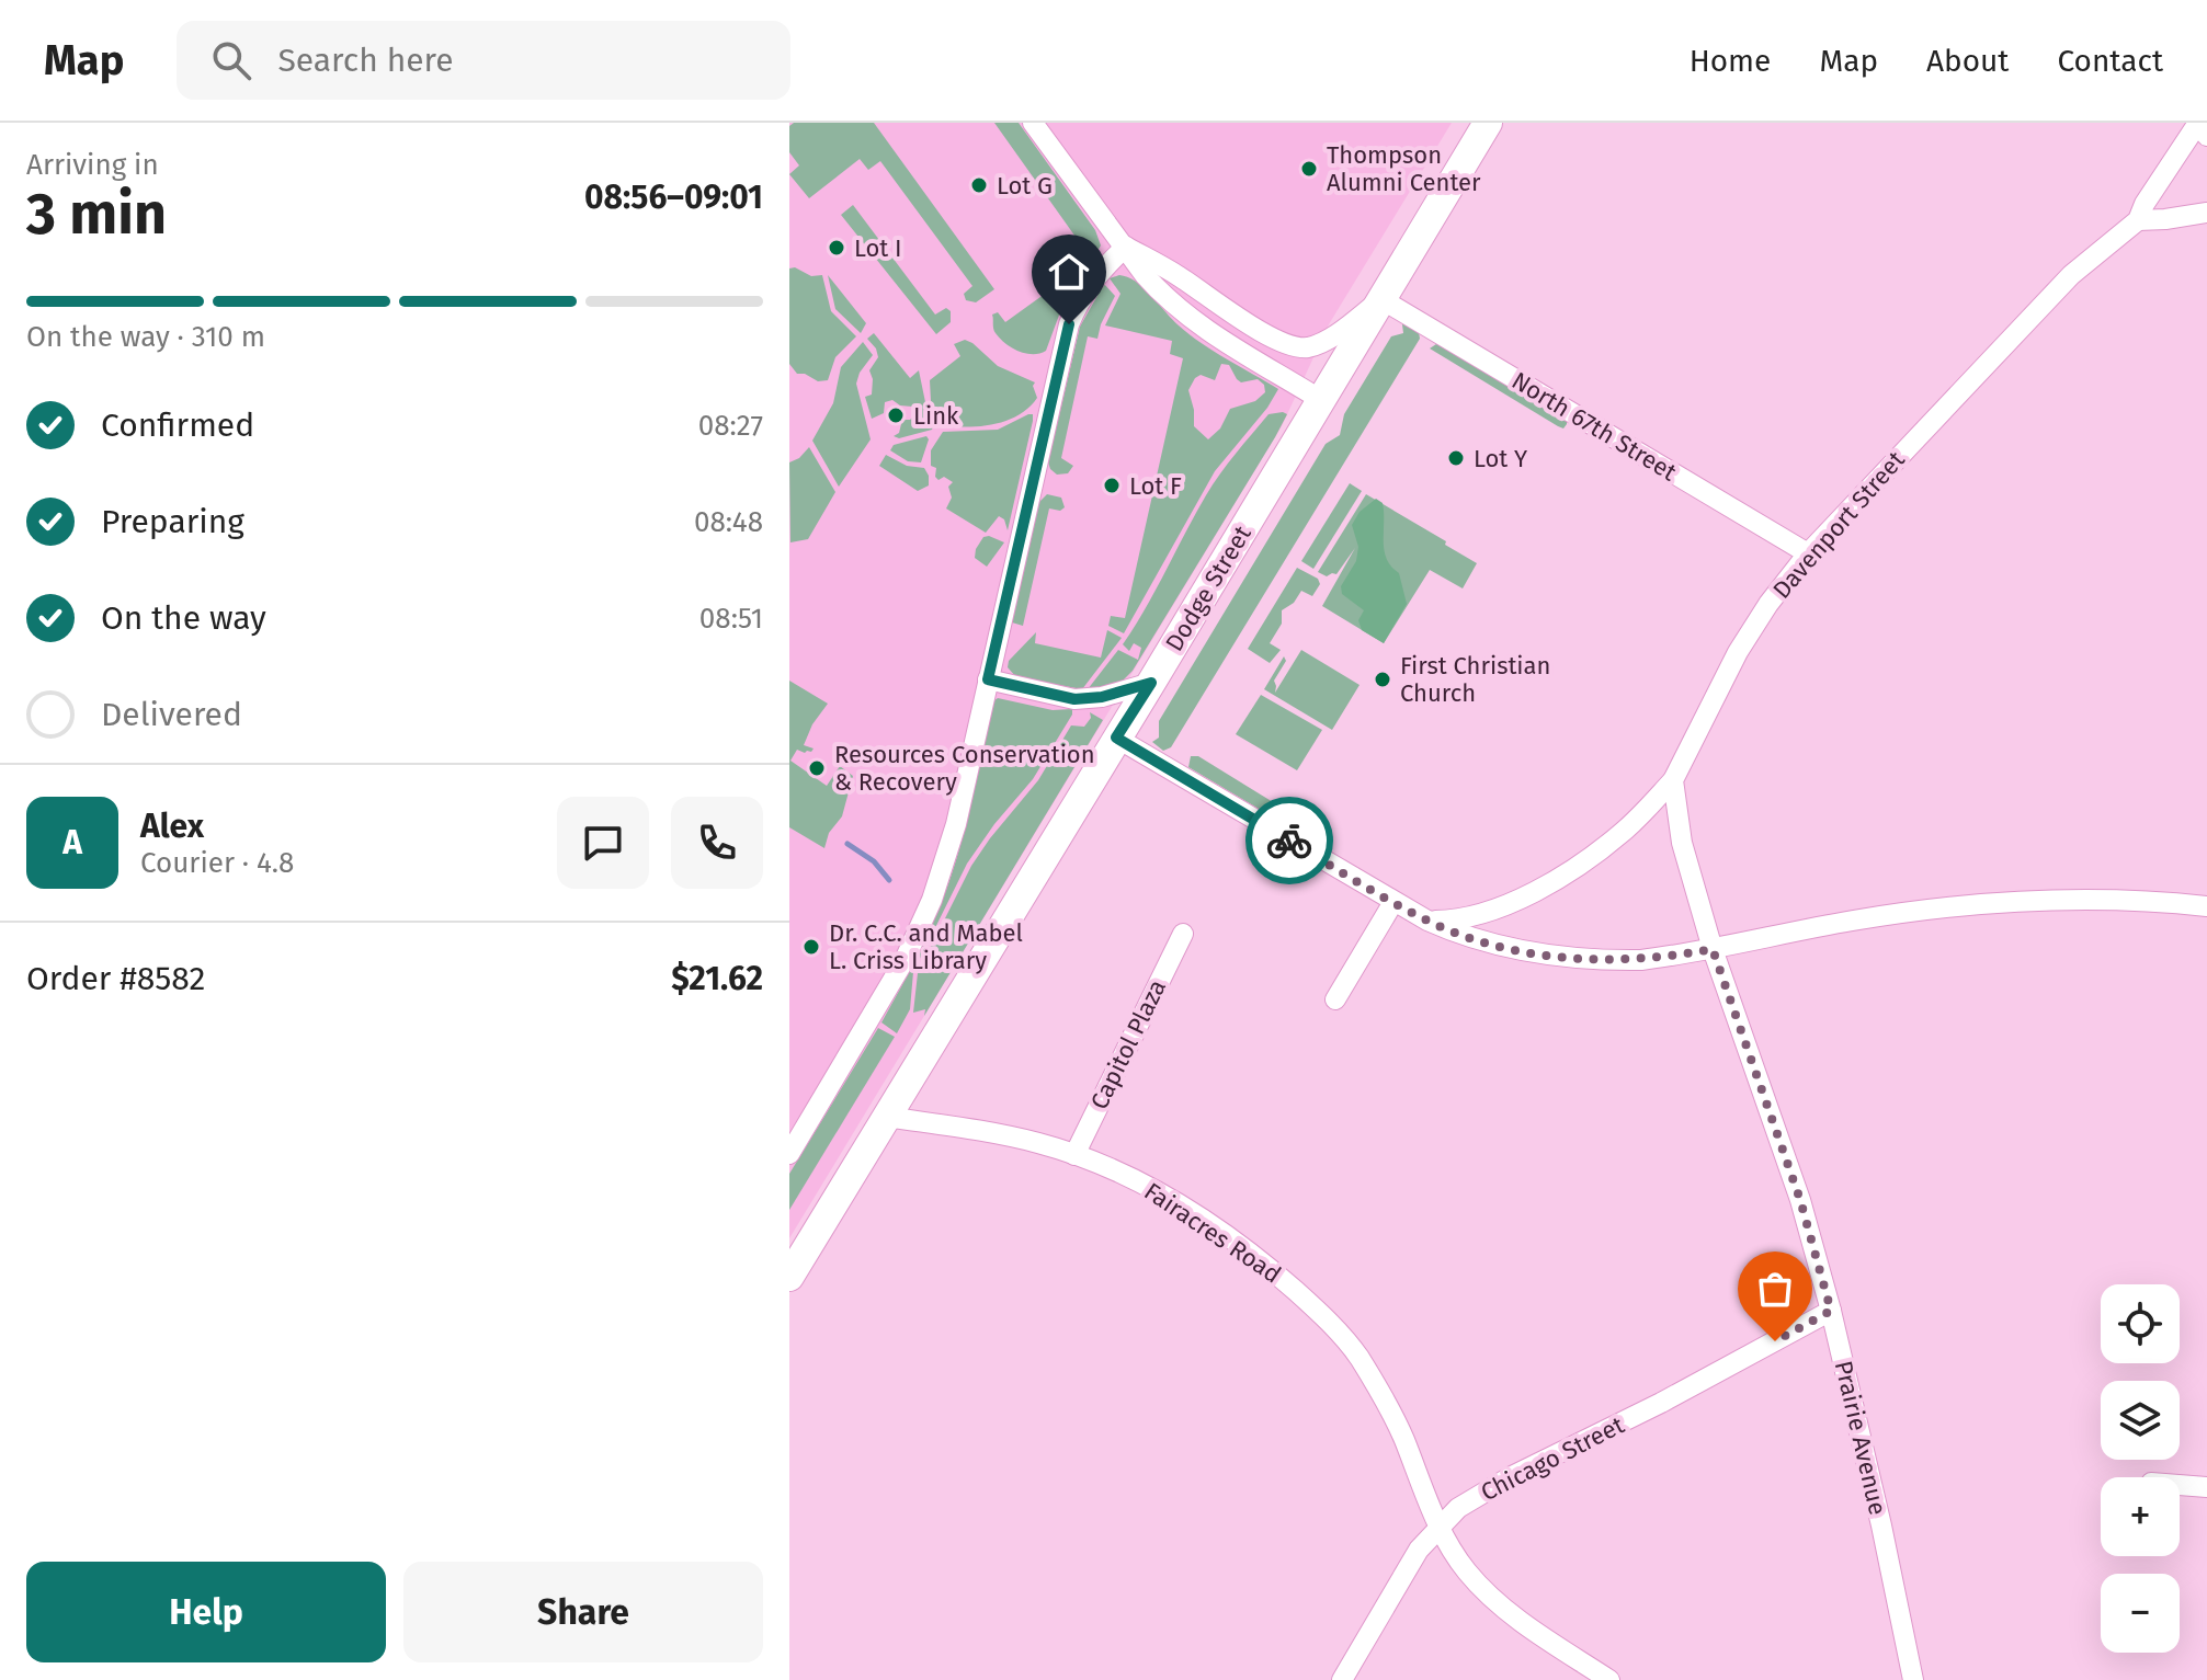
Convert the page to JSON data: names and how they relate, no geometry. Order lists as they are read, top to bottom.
{
  "streets": {
    "highway": ["Dodge Street"],
    "street": [
      "North 67th Street",
      "Davenport Street",
      "Capitol Plaza",
      "Fairacres Road",
      "Prairie Avenue",
      "Chicago Street"
    ]
  },
  "crossings": [
    ["North 67th Street", "Davenport Street"],
    ["North 67th Street", "Dodge Street"],
    ["Dodge Street", "Fairacres Road"],
    ["Capitol Plaza", "Fairacres Road"],
    ["Fairacres Road", "Chicago Street"],
    ["Prairie Avenue", "Chicago Street"]
  ],
  "places": [
    "Thompson Alumni Center",
    "Lot G",
    "Lot I",
    "Link",
    "Lot Y",
    "Lot F",
    "First Christian Church",
    "Resources Conservation & Recovery",
    "Dr. C.C. and Mabel L. Criss Library"
  ],
  "page": {
    "header": "Map",
    "search": "Search here",
    "nav": [
      "Home",
      "Map",
      "About",
      "Contact"
    ],
    "heading": ["3 min", "Arriving in", "08:56–09:01"],
    "panel": [
      "Alex",
      "Courier · 4.8",
      "Order #8582",
      "$21.62"
    ],
    "bar": "On the way · 310 m",
    "list": [
      ["Confirmed", "08:27"],
      ["Preparing", "08:48"],
      ["On the way", "08:51"],
      "Delivered"
    ],
    "round": "A",
    "map_buttons": ["+", "−"],
    "buttons": ["Help", "Share"]
  }
}
